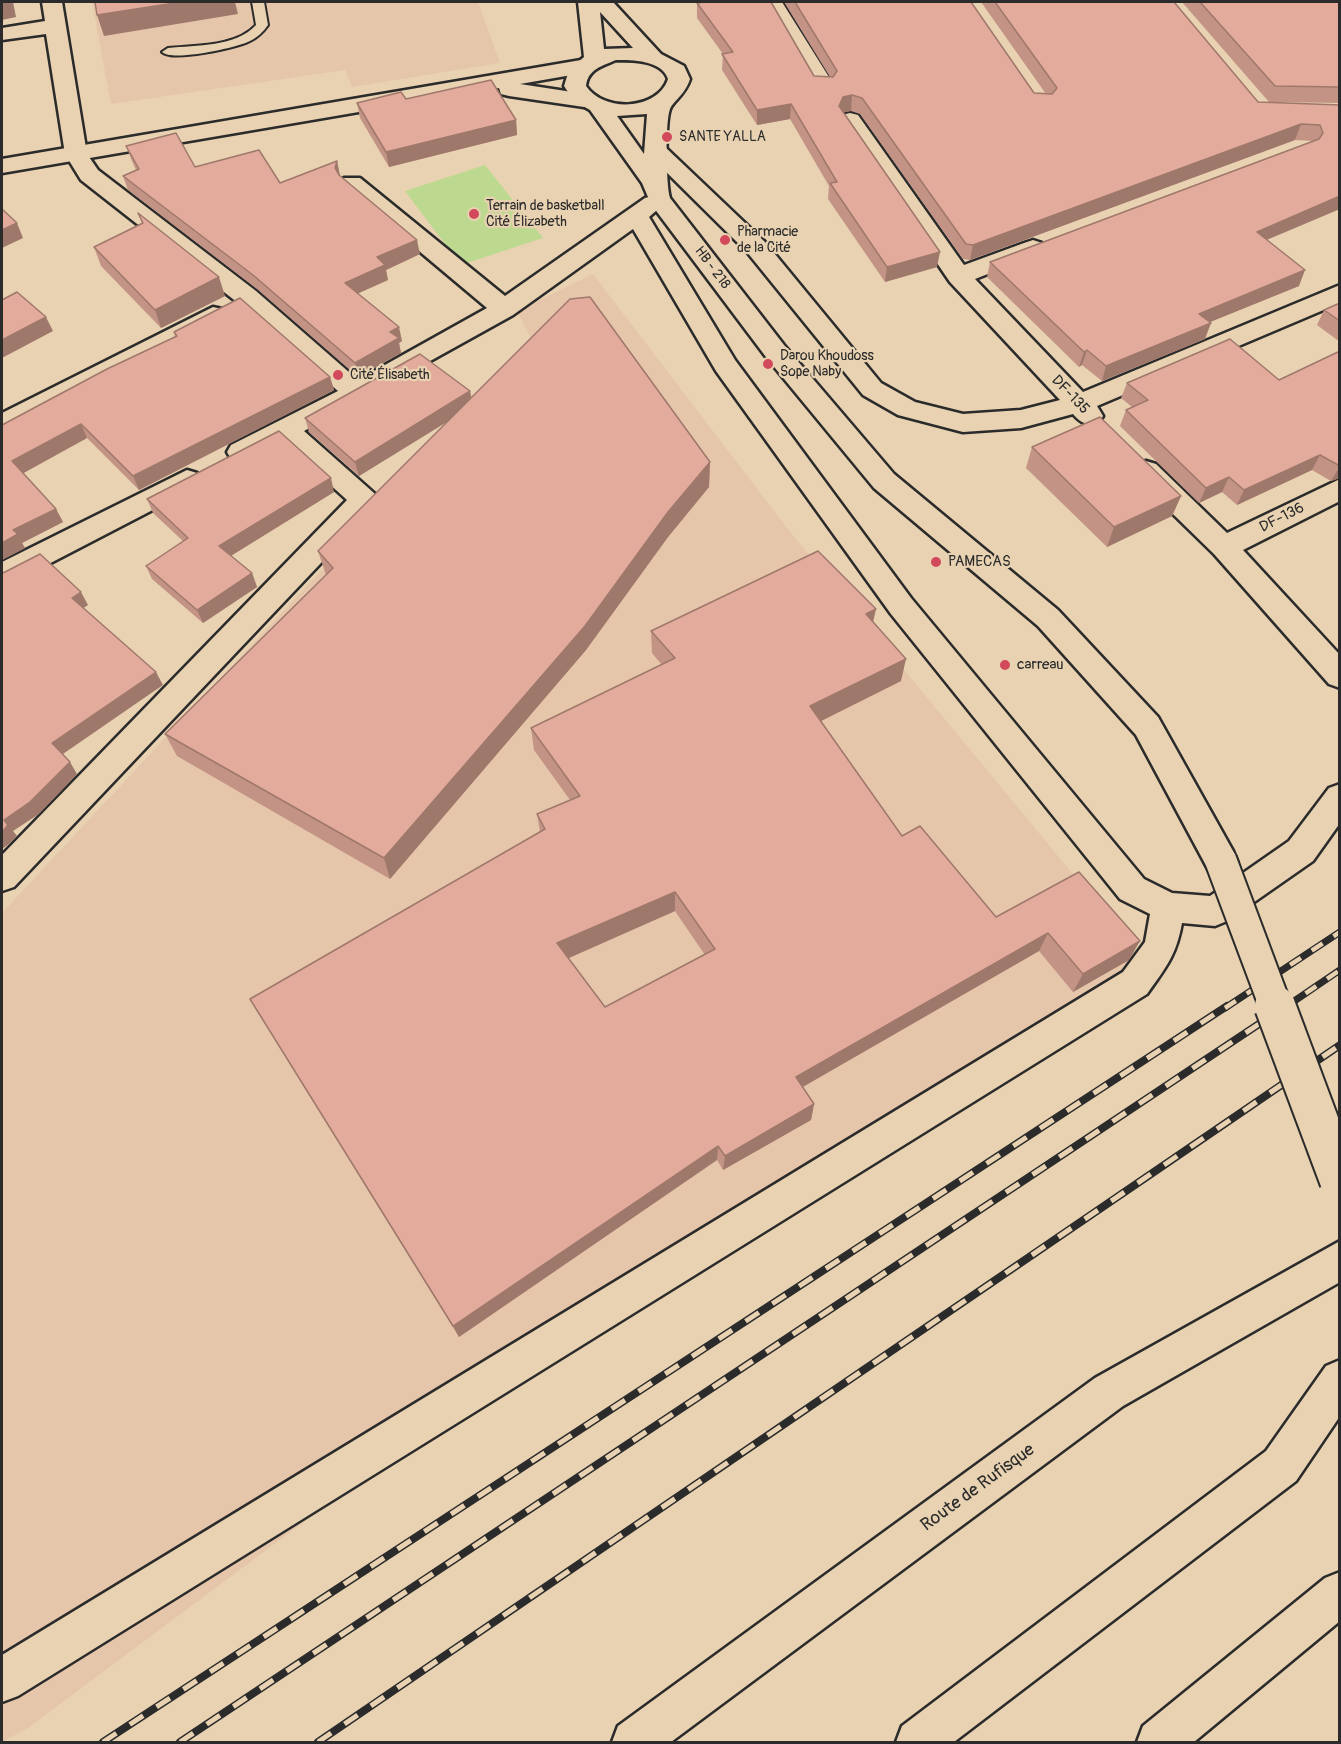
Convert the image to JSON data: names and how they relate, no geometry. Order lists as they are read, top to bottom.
{
  "streets": {
    "street": [
      "HB - 218",
      "DF-135",
      "DF-136",
      "Route de Rufisque"
    ]
  },
  "crossings": [
    ["DF-135", "DF-136"]
  ],
  "places": [
    "SANTE YALLA",
    "Terrain de basketball Cité Élizabeth",
    "Pharmacie de la Cité",
    "Darou Khoudoss Sope Naby",
    "Cité Élisabeth",
    "PAMECAS",
    "carreau"
  ]
}
